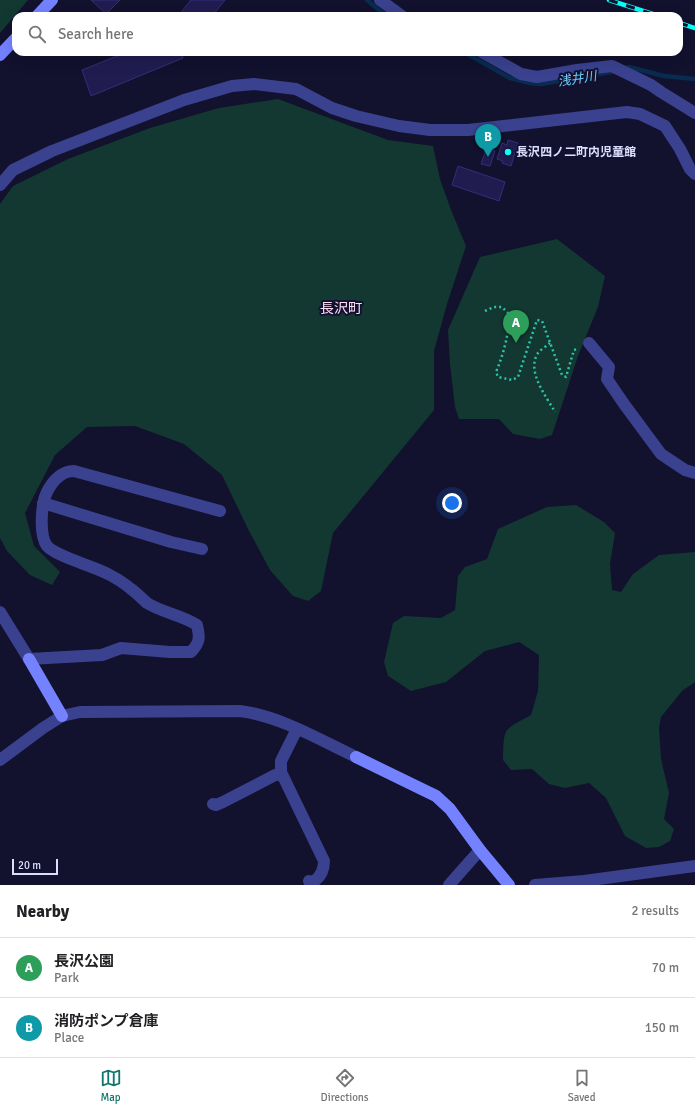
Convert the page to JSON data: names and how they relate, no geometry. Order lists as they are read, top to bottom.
{
  "districts": ["長沢町"],
  "water": ["浅井川"],
  "places": ["長沢四ノ二町内児童館"],
  "scale_bar": "20 m",
  "page": {
    "search": "Search here",
    "pins": ["B", "A"],
    "scale": "20 m",
    "heading": ["Nearby", "2 results"],
    "list": [
      {
        "mark": "A",
        "name": "長沢公園",
        "note": "Park",
        "value": "70 m"
      },
      {
        "mark": "B",
        "name": "消防ポンプ倉庫",
        "note": "Place",
        "value": "150 m"
      }
    ],
    "nav": ["Map", "Directions", "Saved"]
  }
}
